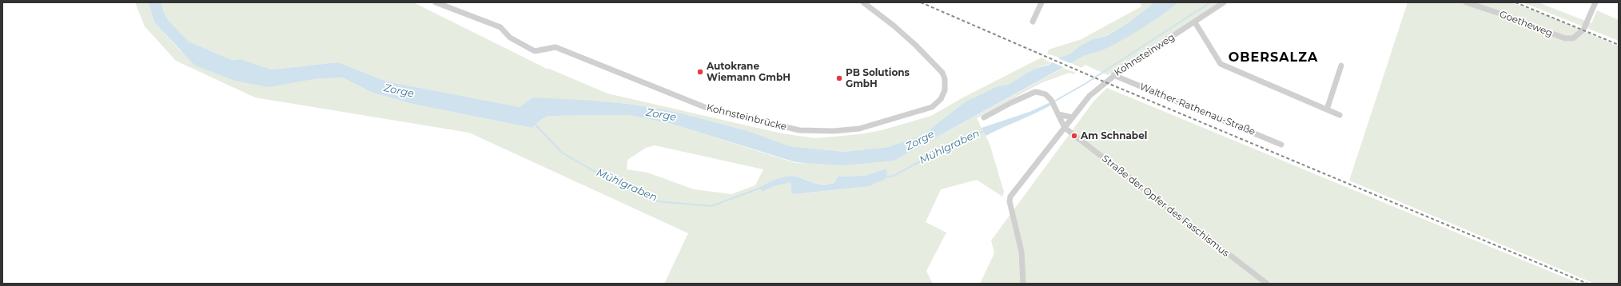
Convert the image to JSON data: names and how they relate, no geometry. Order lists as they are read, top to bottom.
{
  "streets": {
    "street": [
      "Goetheweg",
      "Kohnsteinweg",
      "Walther-Rathenau-Straße",
      "Kohnsteinbrücke",
      "Straße der Opfer des Faschismus"
    ]
  },
  "crossings": [
    ["Kohnsteinweg", "Walther-Rathenau-Straße"],
    ["Kohnsteinweg", "Straße der Opfer des Faschismus"]
  ],
  "districts": ["OBERSALZA"],
  "water": ["Zorge", "Mühlgraben"],
  "places": ["Autokrane Wiemann GmbH", "PB Solutions GmbH", "Am Schnabel"]
}
